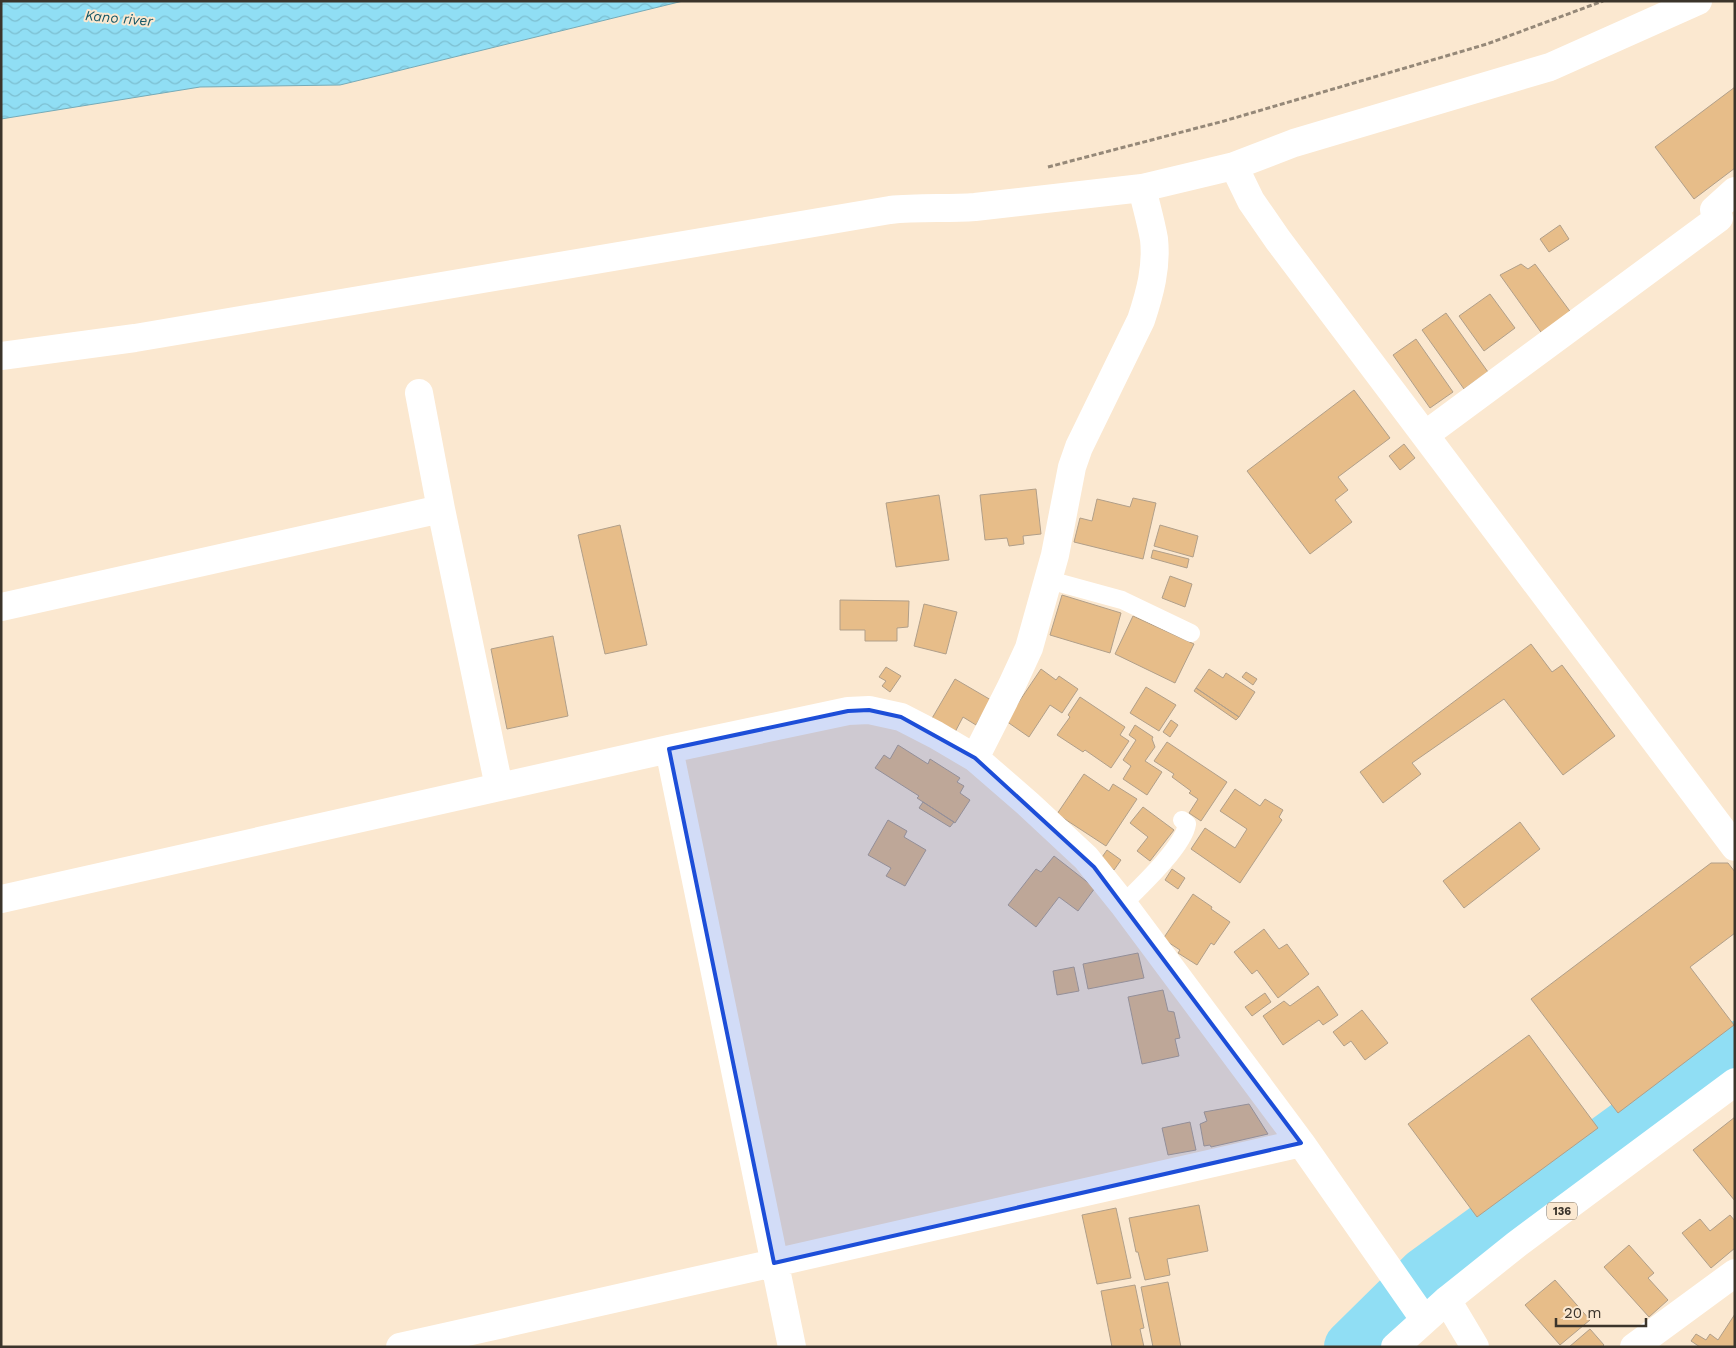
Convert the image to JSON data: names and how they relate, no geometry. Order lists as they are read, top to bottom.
{
  "streets": {
    "main road": ["136"]
  },
  "water": ["Kano river"],
  "scale_bar": "20 m"
}
